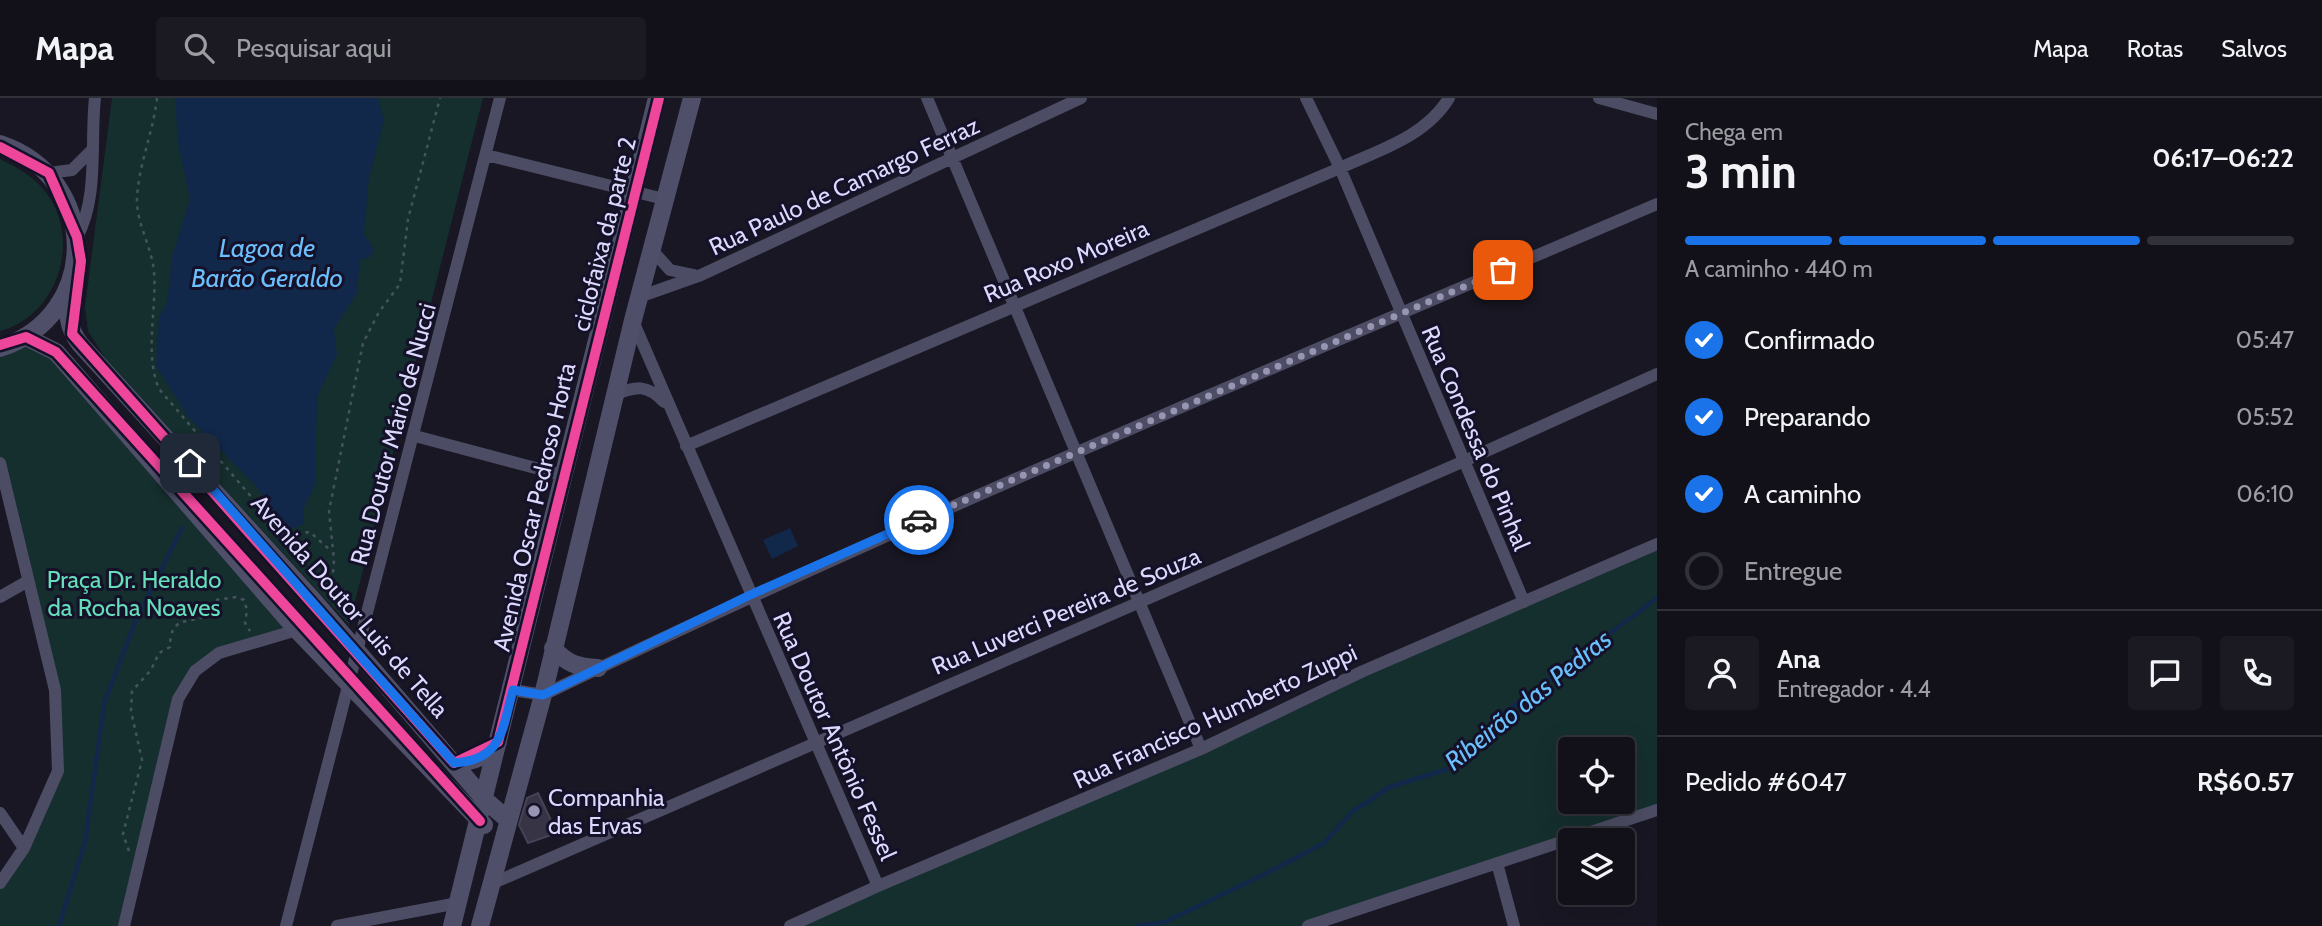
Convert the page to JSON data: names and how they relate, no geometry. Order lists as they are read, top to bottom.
{
  "streets": {
    "main road": ["Avenida Oscar Pedroso Horta", "Avenida Doutor Luis de Tella"],
    "street": [
      "Rua Paulo de Camargo Ferraz",
      "Rua Roxo Moreira",
      "Rua Doutor Mário de Nucci",
      "Rua Condessa do Pinhal",
      "Rua Luverci Pereira de Souza",
      "Rua Francisco Humberto Zuppi",
      "Rua Doutor Antônio Fessel"
    ],
    "cycle path": ["ciclofaixa da parte 2"]
  },
  "crossings": [
    ["Rua Paulo de Camargo Ferraz", "Avenida Oscar Pedroso Horta"],
    ["Rua Roxo Moreira", "Rua Condessa do Pinhal"],
    ["Rua Roxo Moreira", "Rua Doutor Antônio Fessel"],
    ["Rua Doutor Mário de Nucci", "Avenida Doutor Luis de Tella"],
    ["Rua Condessa do Pinhal", "Rua Luverci Pereira de Souza"],
    ["Rua Condessa do Pinhal", "Rua Francisco Humberto Zuppi"],
    ["Avenida Oscar Pedroso Horta", "Avenida Doutor Luis de Tella"],
    ["Avenida Oscar Pedroso Horta", "Rua Luverci Pereira de Souza"],
    ["Avenida Oscar Pedroso Horta", "Rua Doutor Antônio Fessel"],
    ["Rua Luverci Pereira de Souza", "Rua Doutor Antônio Fessel"],
    ["Rua Francisco Humberto Zuppi", "Rua Doutor Antônio Fessel"]
  ],
  "water": ["Lagoa de Barão Geraldo", "Ribeirão das Pedras"],
  "parks": ["Praça Dr. Heraldo da Rocha Noaves"],
  "places": ["Companhia das Ervas"],
  "page": {
    "header": "Mapa",
    "search": "Pesquisar aqui",
    "nav": ["Mapa", "Rotas", "Salvos"],
    "heading": ["3 min", "Chega em", "06:17–06:22"],
    "panel": [
      "Ana",
      "Entregador · 4.4",
      "Pedido #6047",
      "R$60.57"
    ],
    "bar": "A caminho · 440 m",
    "list": [
      ["Confirmado", "05:47"],
      ["Preparando", "05:52"],
      ["A caminho", "06:10"],
      "Entregue"
    ]
  }
}
